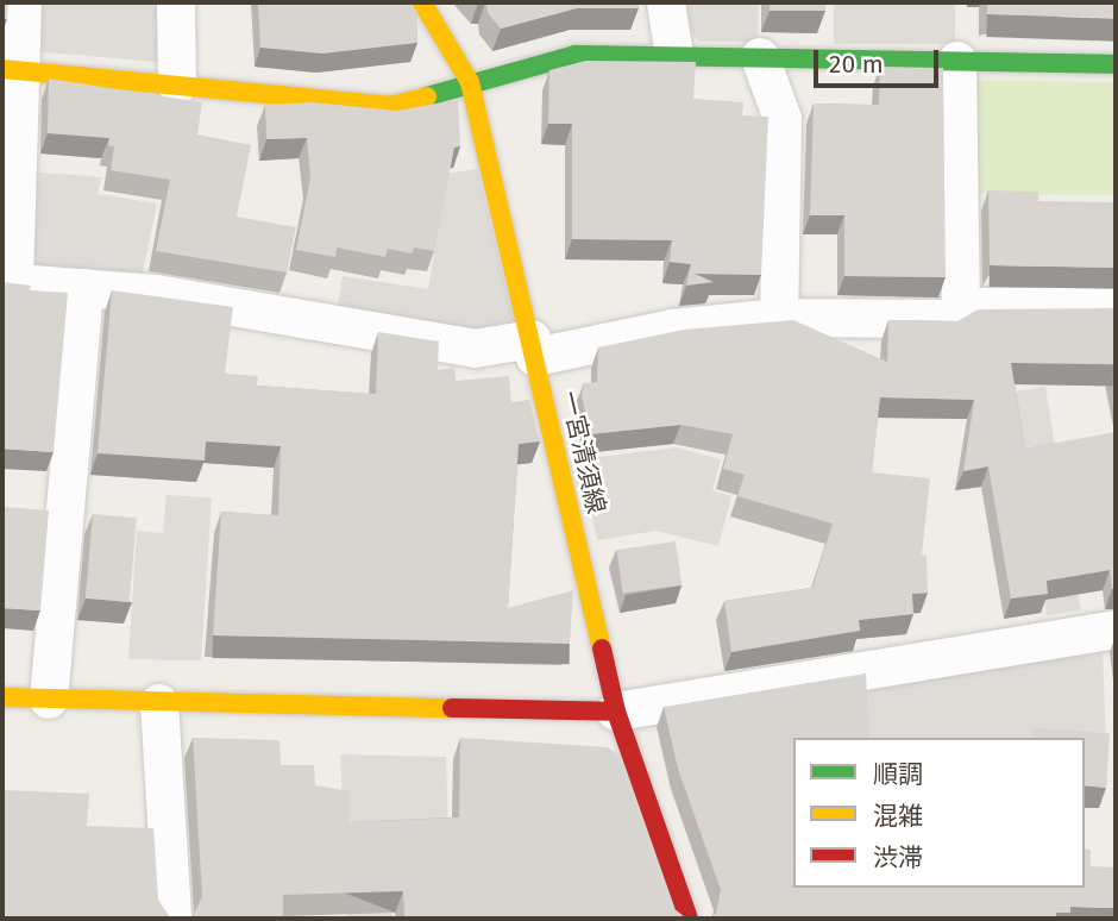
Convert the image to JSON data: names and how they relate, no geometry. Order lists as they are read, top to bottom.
{
  "streets": {
    "street": ["一宮清須線"]
  },
  "legend": ["順調", "混雑", "渋滞"],
  "scale_bar": "20 m"
}
